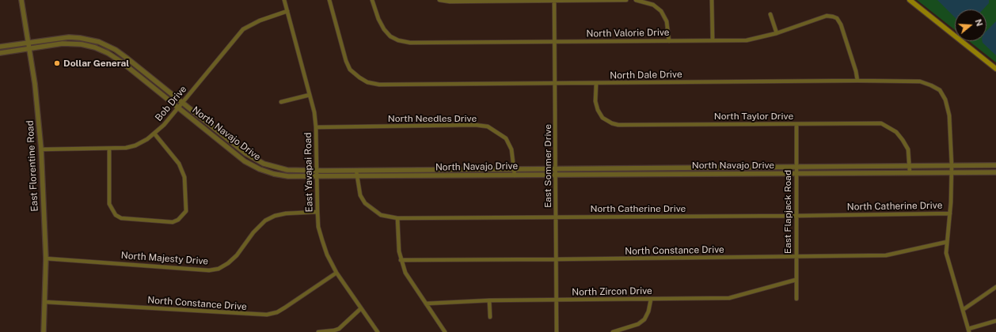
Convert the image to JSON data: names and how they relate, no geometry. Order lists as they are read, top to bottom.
{
  "streets": {
    "street": [
      "North Valorie Drive",
      "North Dale Drive",
      "Bob Drive",
      "North Taylor Drive",
      "North Needles Drive",
      "North Navajo Drive",
      "East Florentine Road",
      "East Sommer Drive",
      "East Yavapai Road",
      "North Catherine Drive",
      "East Flapjack Road",
      "North Constance Drive",
      "North Majesty Drive",
      "North Zircon Drive"
    ]
  },
  "crossings": [
    ["North Valorie Drive", "North Dale Drive"],
    ["North Valorie Drive", "East Sommer Drive"],
    ["North Dale Drive", "North Taylor Drive"],
    ["North Dale Drive", "North Navajo Drive"],
    ["North Dale Drive", "East Sommer Drive"],
    ["North Dale Drive", "North Catherine Drive"],
    ["North Dale Drive", "North Constance Drive"],
    ["Bob Drive", "North Navajo Drive"],
    ["Bob Drive", "East Florentine Road"],
    ["Bob Drive", "East Yavapai Road"],
    ["North Taylor Drive", "North Navajo Drive"],
    ["North Taylor Drive", "East Flapjack Road"],
    ["North Needles Drive", "North Navajo Drive"],
    ["North Needles Drive", "East Yavapai Road"],
    ["North Navajo Drive", "East Florentine Road"],
    ["North Navajo Drive", "East Sommer Drive"],
    ["North Navajo Drive", "East Yavapai Road"],
    ["North Navajo Drive", "North Catherine Drive"],
    ["North Navajo Drive", "East Flapjack Road"],
    ["East Florentine Road", "North Constance Drive"],
    ["East Florentine Road", "North Majesty Drive"],
    ["East Sommer Drive", "North Catherine Drive"],
    ["East Sommer Drive", "North Constance Drive"],
    ["East Sommer Drive", "North Zircon Drive"],
    ["East Yavapai Road", "North Constance Drive"],
    ["East Yavapai Road", "North Majesty Drive"],
    ["North Catherine Drive", "East Flapjack Road"],
    ["East Flapjack Road", "North Constance Drive"],
    ["East Flapjack Road", "North Zircon Drive"]
  ],
  "places": ["Dollar General"],
  "north": "right"
}
